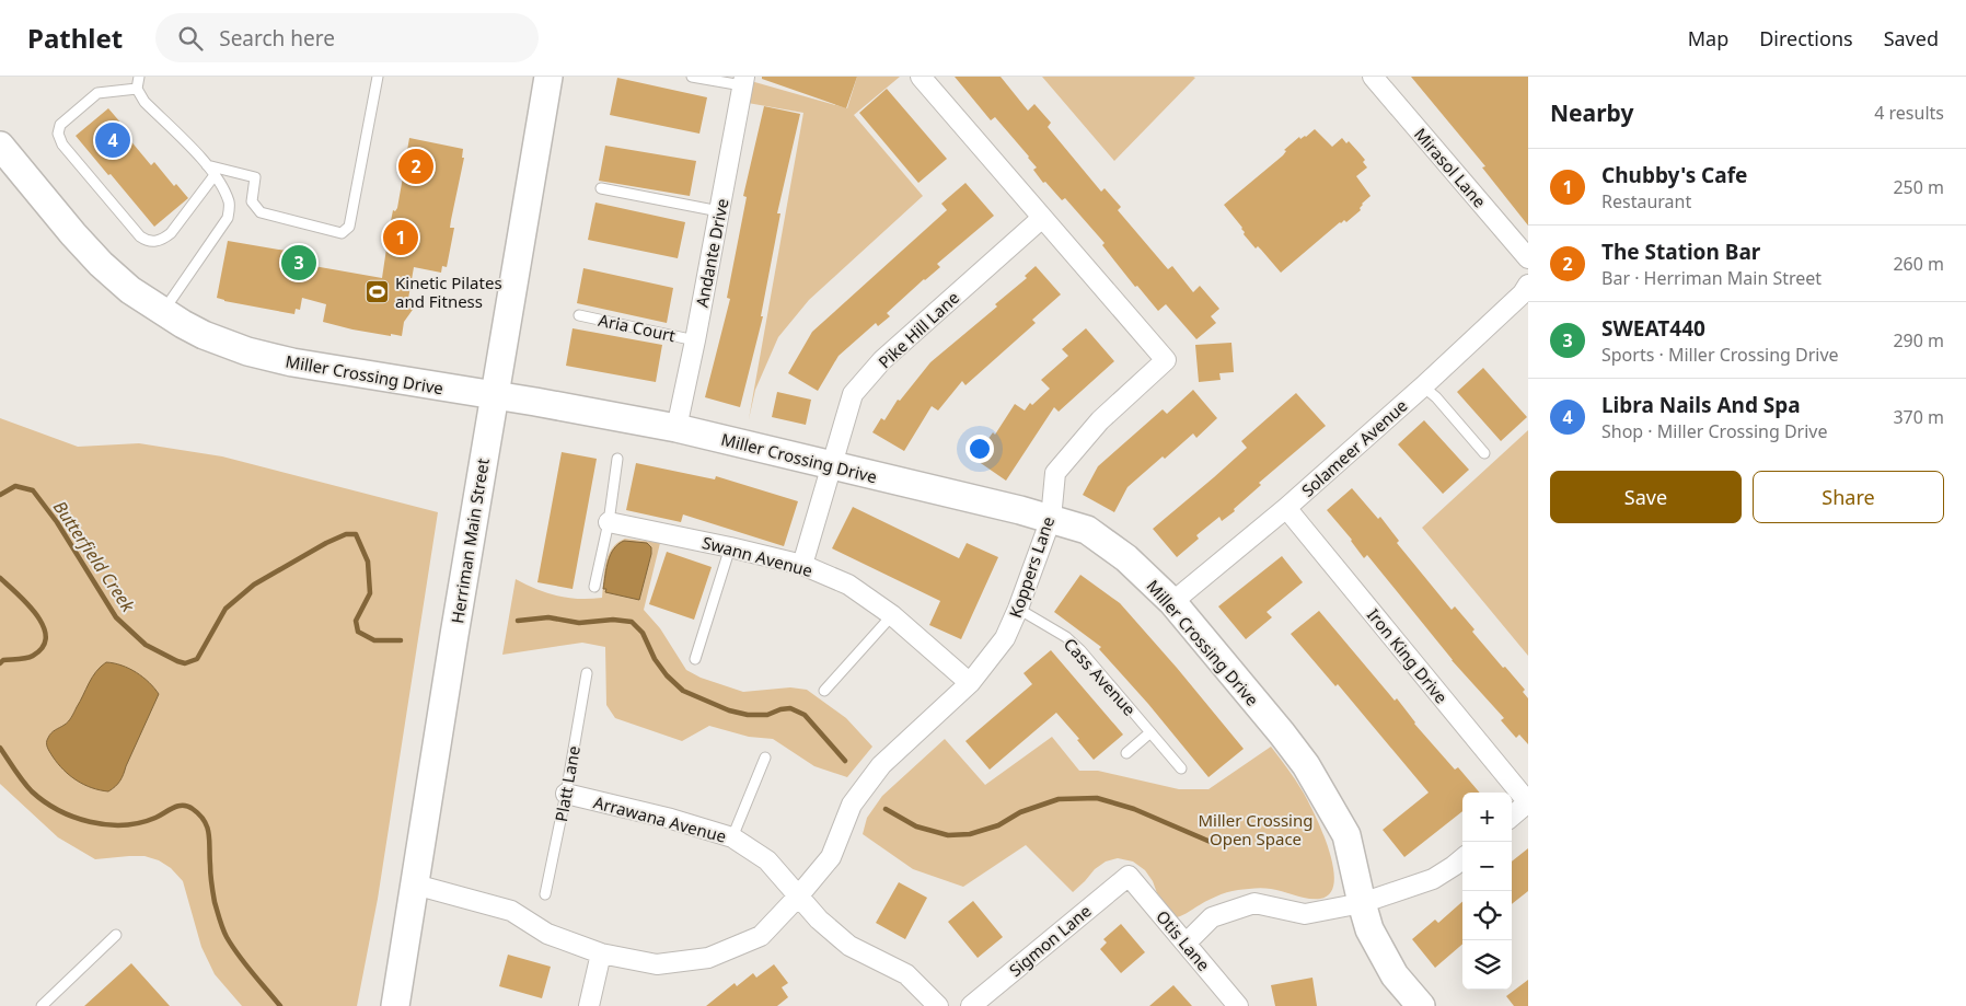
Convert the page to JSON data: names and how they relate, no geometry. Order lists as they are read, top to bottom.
{
  "streets": {
    "street": [
      "Mirasol Lane",
      "Andante Drive",
      "Pike Hill Lane",
      "Miller Crossing Drive",
      "Solameer Avenue",
      "Herriman Main Street",
      "Swann Avenue",
      "Koppers Lane",
      "Iron King Drive",
      "Arrawana Avenue",
      "Sigmon Lane",
      "Otis Lane"
    ],
    "lane": ["Aria Court", "Cass Avenue", "Platt Lane"]
  },
  "crossings": [
    ["Andante Drive", "Aria Court"],
    ["Andante Drive", "Miller Crossing Drive"],
    ["Pike Hill Lane", "Miller Crossing Drive"],
    ["Pike Hill Lane", "Swann Avenue"],
    ["Pike Hill Lane", "Koppers Lane"],
    ["Miller Crossing Drive", "Solameer Avenue"],
    ["Miller Crossing Drive", "Herriman Main Street"],
    ["Miller Crossing Drive", "Koppers Lane"],
    ["Solameer Avenue", "Iron King Drive"],
    ["Herriman Main Street", "Koppers Lane"],
    ["Swann Avenue", "Koppers Lane"],
    ["Koppers Lane", "Cass Avenue"],
    ["Koppers Lane", "Arrawana Avenue"],
    ["Platt Lane", "Arrawana Avenue"],
    ["Sigmon Lane", "Otis Lane"]
  ],
  "water": ["Butterfield Creek"],
  "parks": ["Miller Crossing Open Space"],
  "places": {
    "sports": ["Kinetic Pilates and Fitness"]
  },
  "page": {
    "header": "Pathlet",
    "search": "Search here",
    "nav": ["Map", "Directions", "Saved"],
    "heading": ["Nearby", "4 results"],
    "pins": [
      "4",
      "2",
      "1",
      "3"
    ],
    "list": [
      {
        "mark": "1",
        "name": "Chubby's Cafe",
        "note": "Restaurant",
        "value": "250 m"
      },
      {
        "mark": "2",
        "name": "The Station Bar",
        "note": "Bar · Herriman Main Street",
        "value": "260 m"
      },
      {
        "mark": "3",
        "name": "SWEAT440",
        "note": "Sports · Miller Crossing Drive",
        "value": "290 m"
      },
      {
        "mark": "4",
        "name": "Libra Nails And Spa",
        "note": "Shop · Miller Crossing Drive",
        "value": "370 m"
      }
    ],
    "buttons": ["Save", "Share"],
    "map_buttons": ["+", "−"]
  }
}
